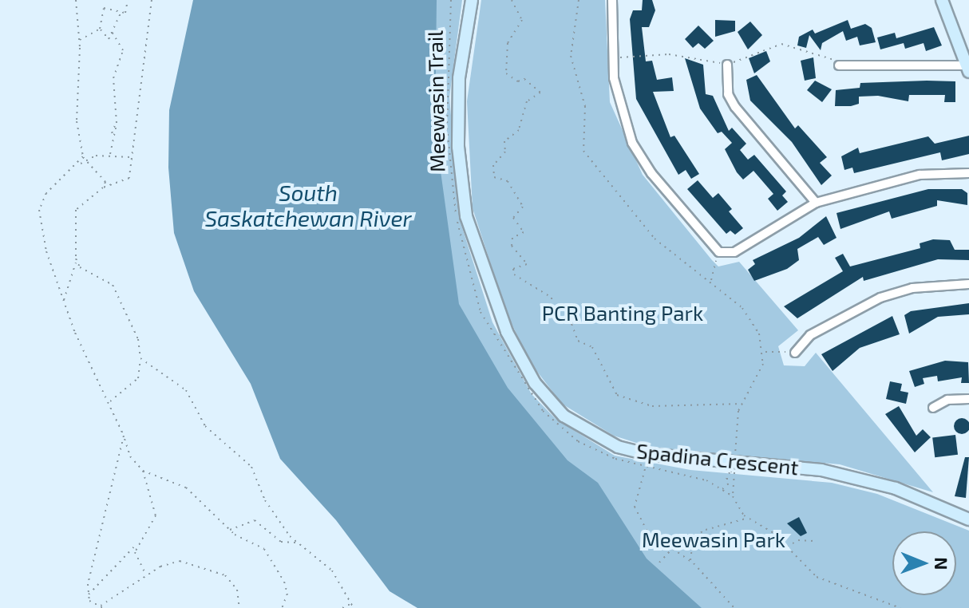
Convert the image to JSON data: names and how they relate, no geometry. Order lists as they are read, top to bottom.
{
  "streets": {
    "street": ["Spadina Crescent"],
    "path": ["Meewasin Trail"]
  },
  "water": ["South Saskatchewan River"],
  "parks": ["PCR Banting Park", "Meewasin Park"],
  "north": "right"
}
